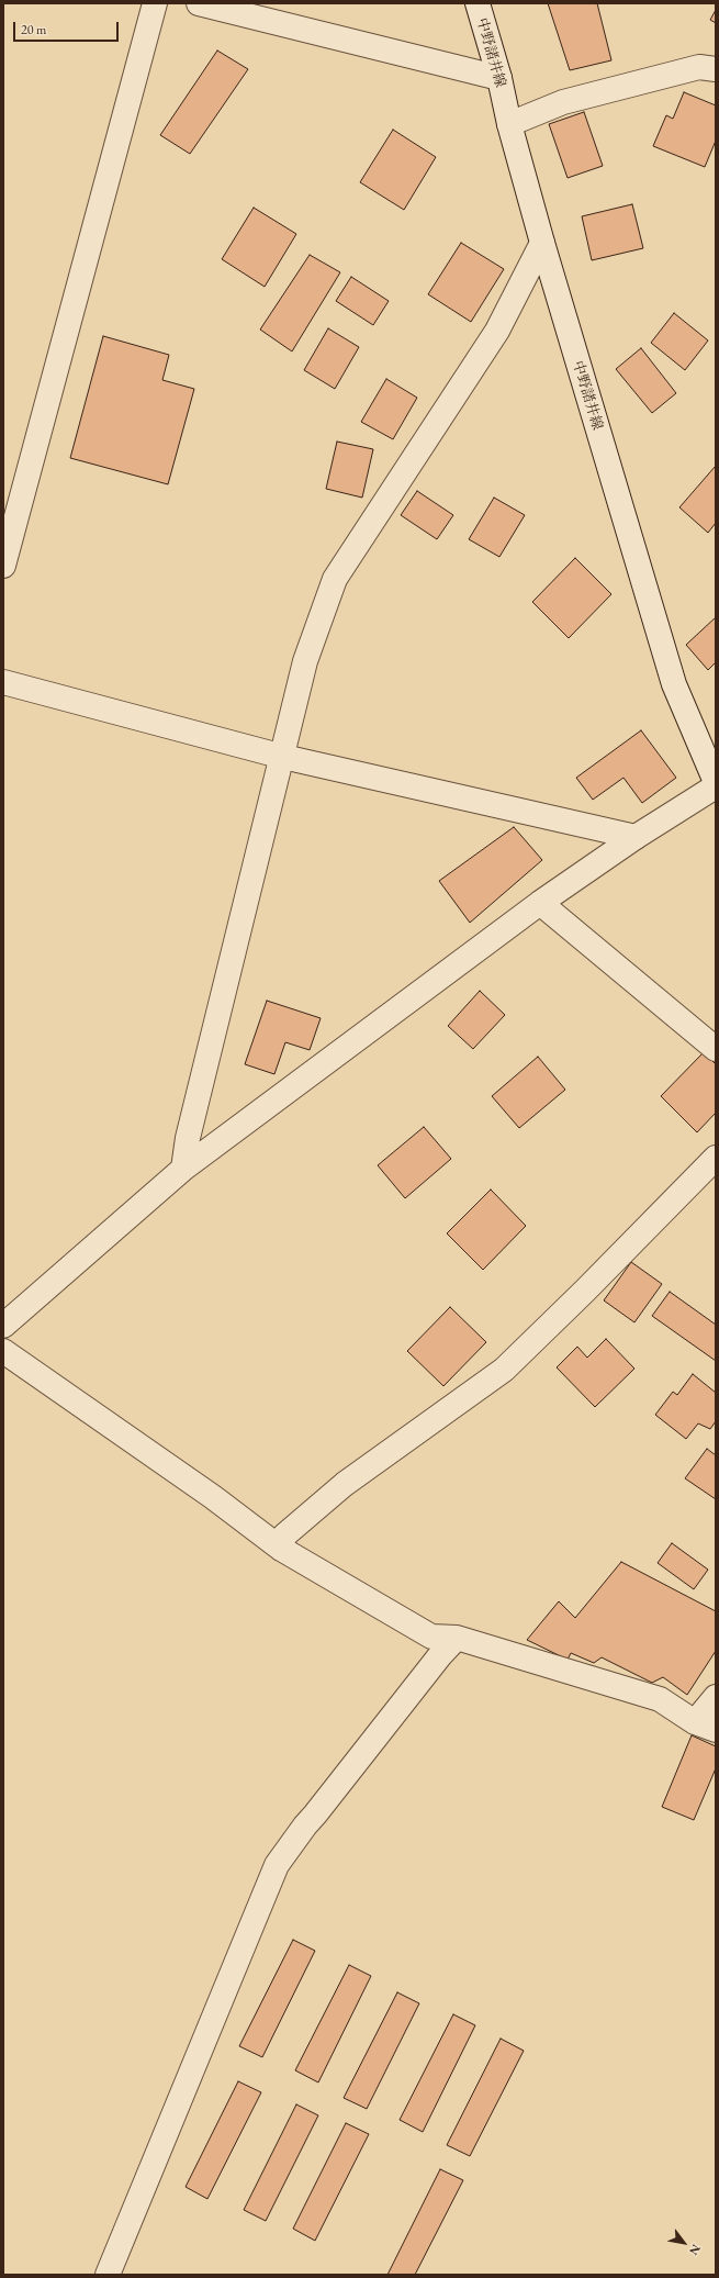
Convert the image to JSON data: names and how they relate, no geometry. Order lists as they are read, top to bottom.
{
  "streets": {
    "street": ["中野諸井線"]
  },
  "scale_bar": "20 m",
  "north": "bottom right"
}
